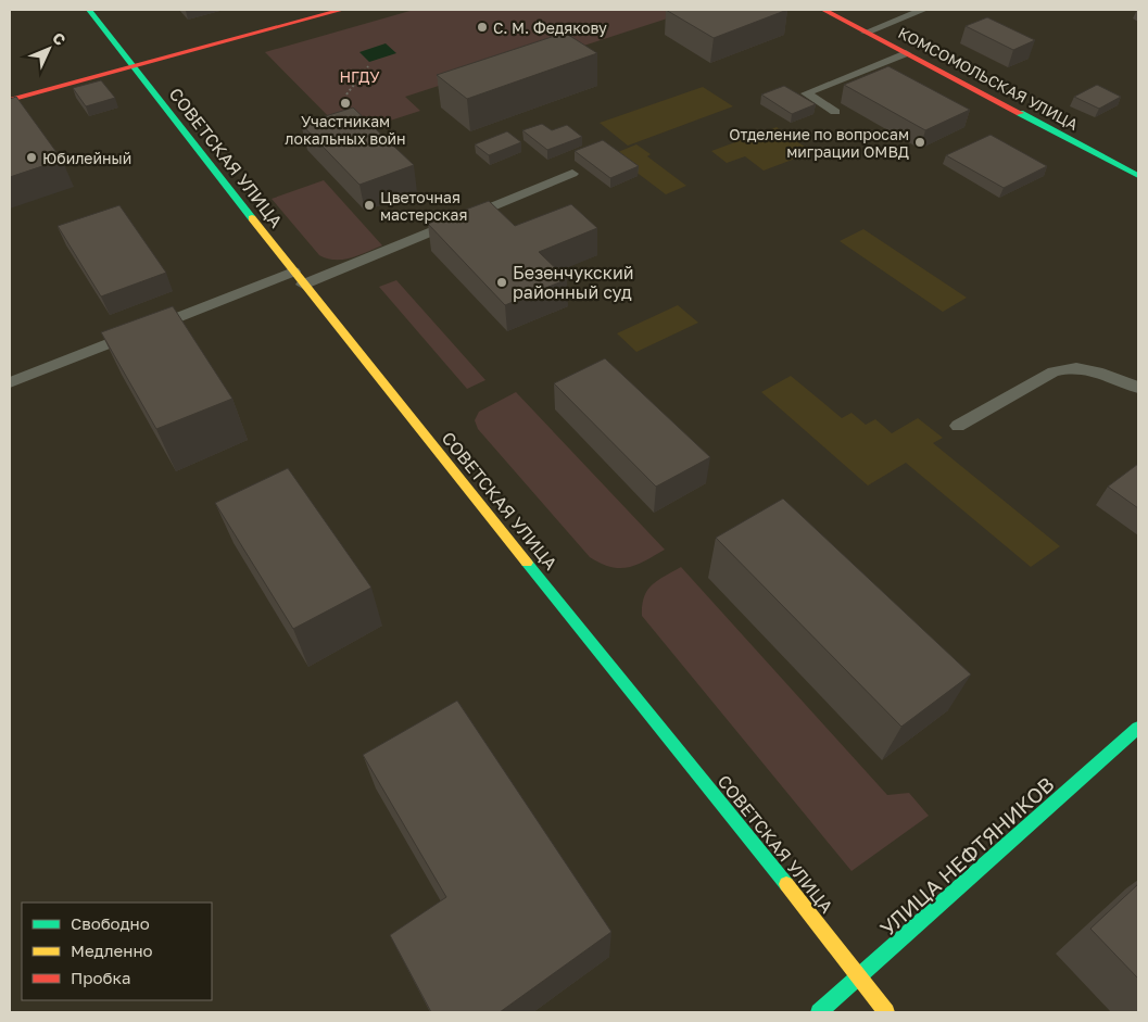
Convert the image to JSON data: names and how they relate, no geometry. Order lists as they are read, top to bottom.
{
  "streets": {
    "street": ["КОМСОМОЛЬСКАЯ УЛИЦА", "СОВЕТСКАЯ УЛИЦА", "УЛИЦА НЕФТЯНИКОВ"]
  },
  "crossings": [
    ["СОВЕТСКАЯ УЛИЦА", "УЛИЦА НЕФТЯНИКОВ"]
  ],
  "parks": ["НГДУ"],
  "places": [
    "С. М. Федякову",
    "Участникам локальных войн",
    "Отделение по вопросам миграции ОМВД",
    "Юбилейный",
    "Цветочная мастерская",
    "Безенчукский районный суд"
  ],
  "legend": ["Свободно", "Медленно", "Пробка"],
  "north": "top right"
}
